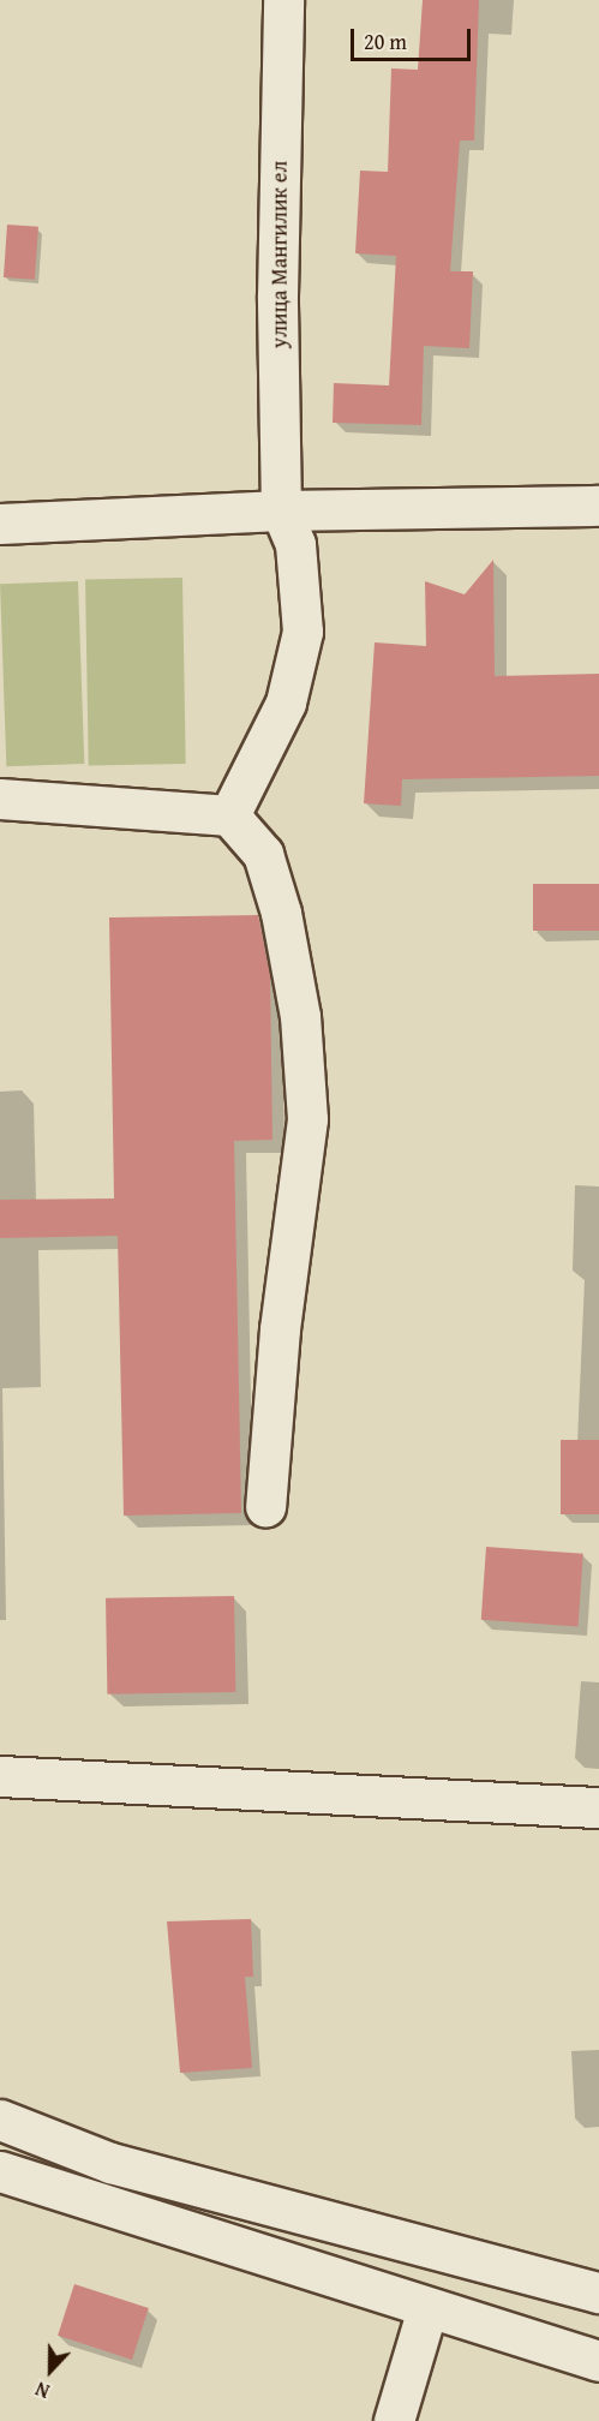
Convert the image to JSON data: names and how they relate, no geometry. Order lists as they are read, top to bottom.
{
  "streets": {
    "street": ["улица Мангилик ел"]
  },
  "scale_bar": "20 m",
  "north": "bottom"
}
